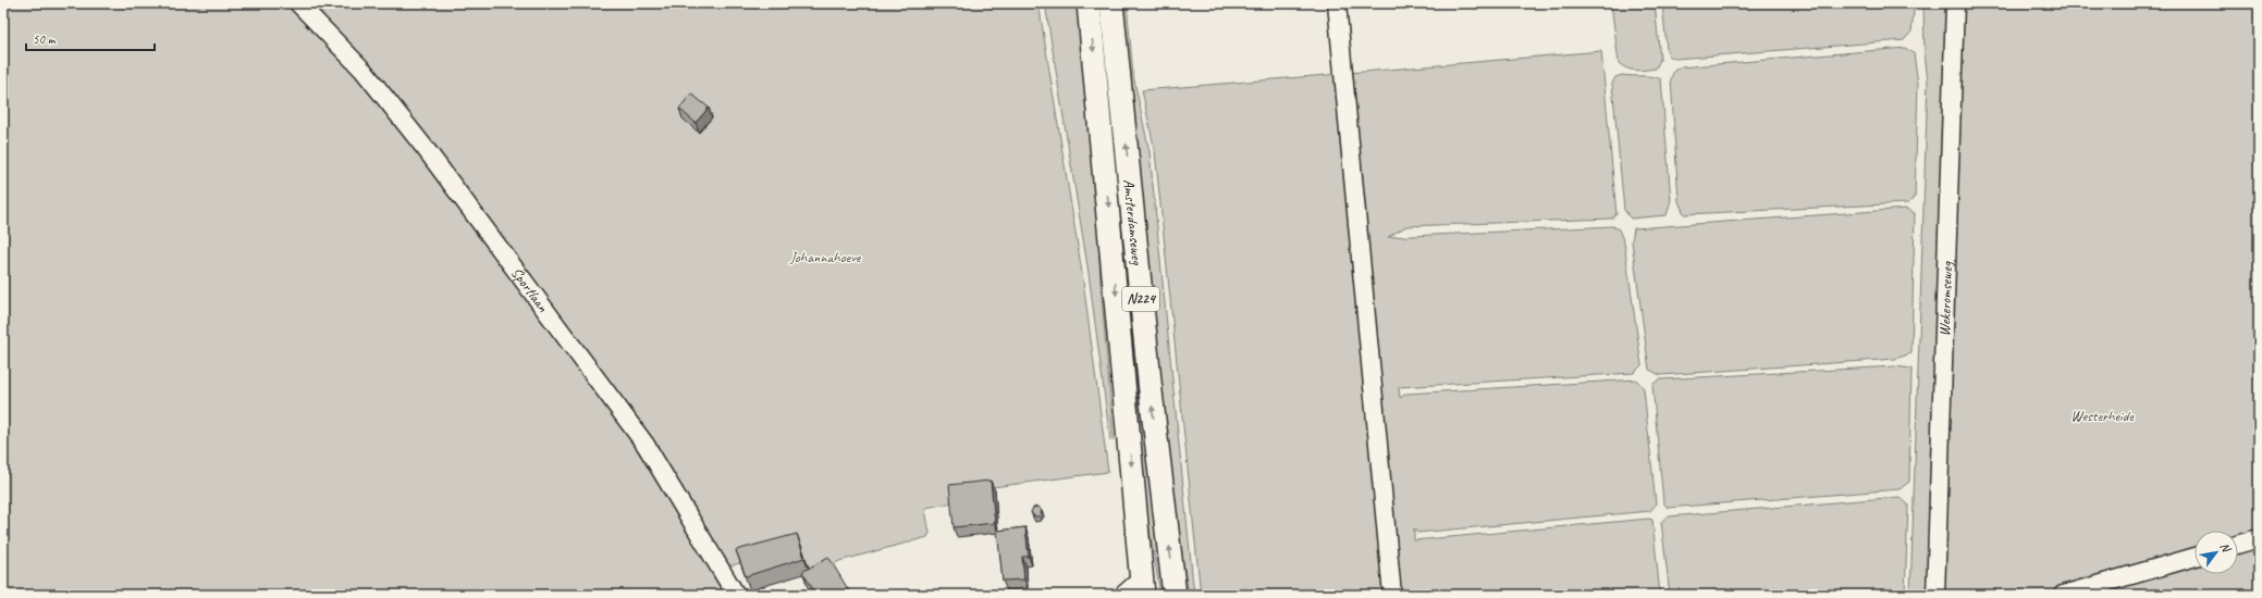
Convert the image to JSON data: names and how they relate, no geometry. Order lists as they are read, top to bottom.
{
  "streets": {
    "main road": ["Amsterdamseweg", "N224"],
    "street": ["Sportlaan", "Wekeromseweg"]
  },
  "parks": ["Johannahoeve", "Westerheide"],
  "scale_bar": "50 m",
  "north": "top right"
}
